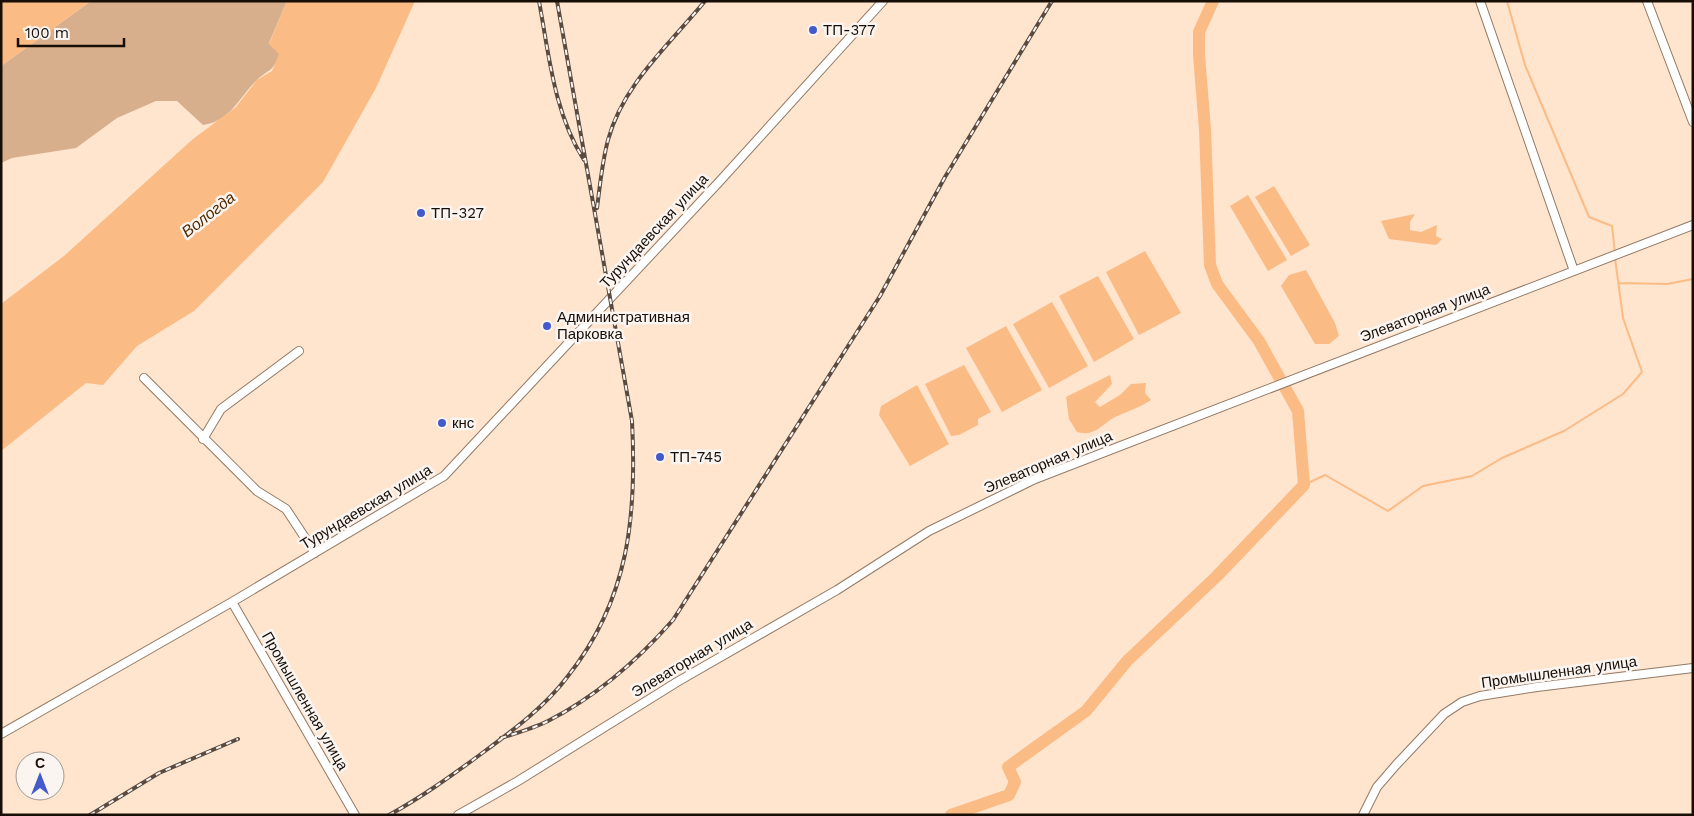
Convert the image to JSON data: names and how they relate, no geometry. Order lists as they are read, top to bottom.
{
  "streets": {
    "street": ["Турундаевская улица", "Элеваторная улица", "Промышленная улица"]
  },
  "crossings": [
    ["Турундаевская улица", "Промышленная улица"]
  ],
  "water": ["Вологда"],
  "places": [
    "ТП-377",
    "ТП-327",
    "Административная Парковка",
    "кнс",
    "ТП-745"
  ],
  "scale_bar": "100 m",
  "north": "top"
}
